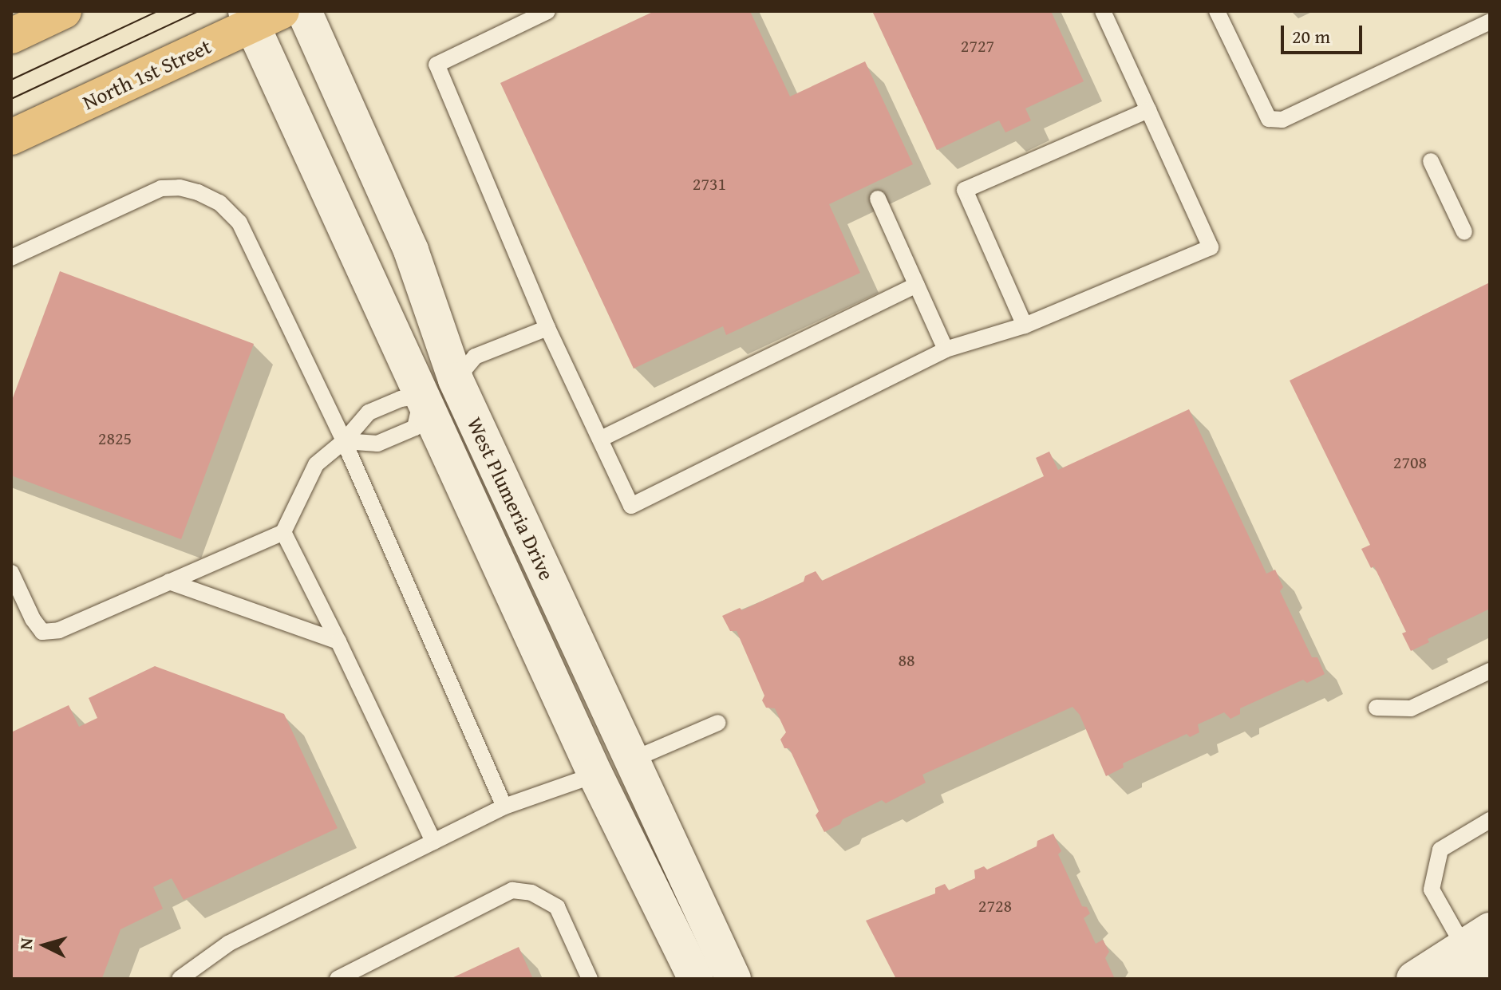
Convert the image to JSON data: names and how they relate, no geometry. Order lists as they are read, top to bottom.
{
  "streets": {
    "main road": ["North 1st Street"],
    "street": ["West Plumeria Drive"]
  },
  "crossings": [
    ["North 1st Street", "West Plumeria Drive"]
  ],
  "house_numbers": [
    "2727",
    "2731",
    "2825",
    "2708",
    "88",
    "2728"
  ],
  "scale_bar": "20 m",
  "north": "left"
}
